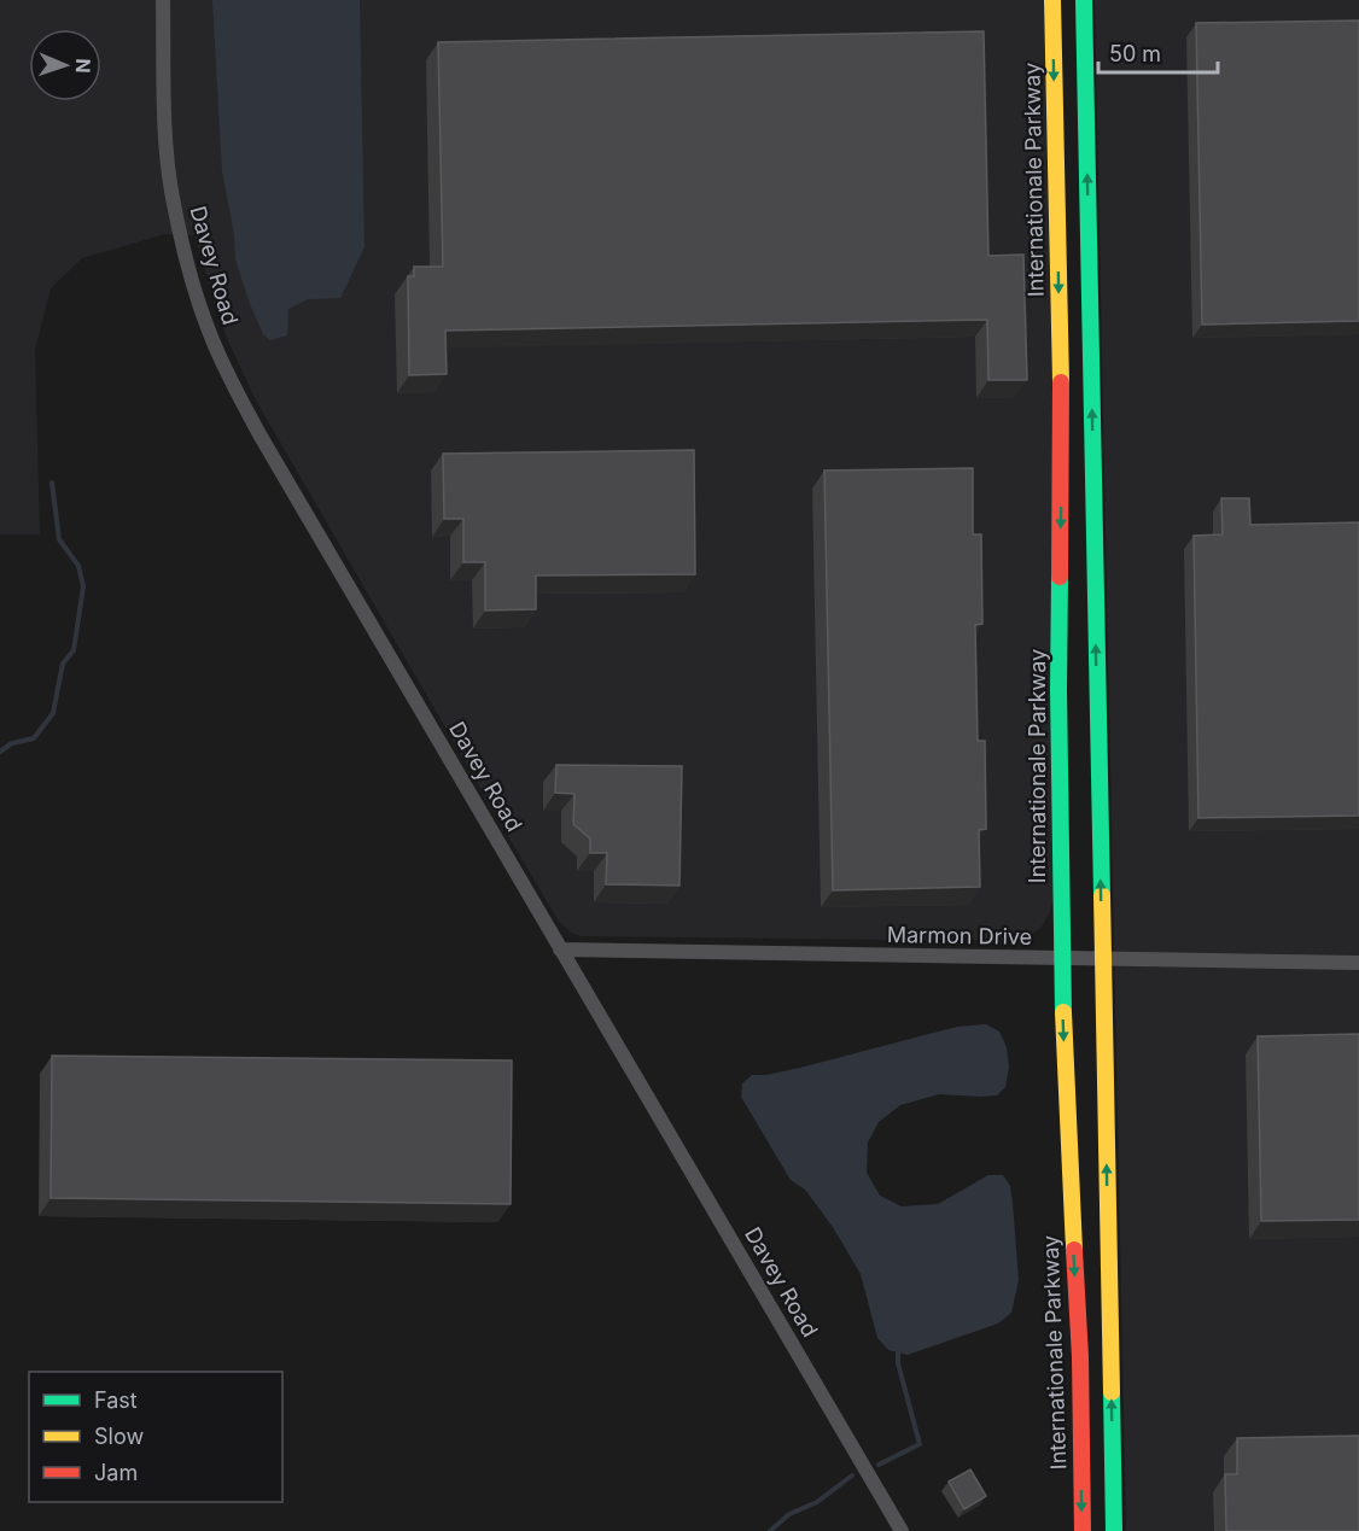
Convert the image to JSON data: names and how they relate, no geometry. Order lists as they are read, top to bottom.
{
  "streets": {
    "street": ["Internationale Parkway", "Davey Road", "Marmon Drive"]
  },
  "crossings": [
    ["Internationale Parkway", "Marmon Drive"],
    ["Davey Road", "Marmon Drive"]
  ],
  "legend": ["Fast", "Slow", "Jam"],
  "scale_bar": "50 m",
  "north": "right"
}
